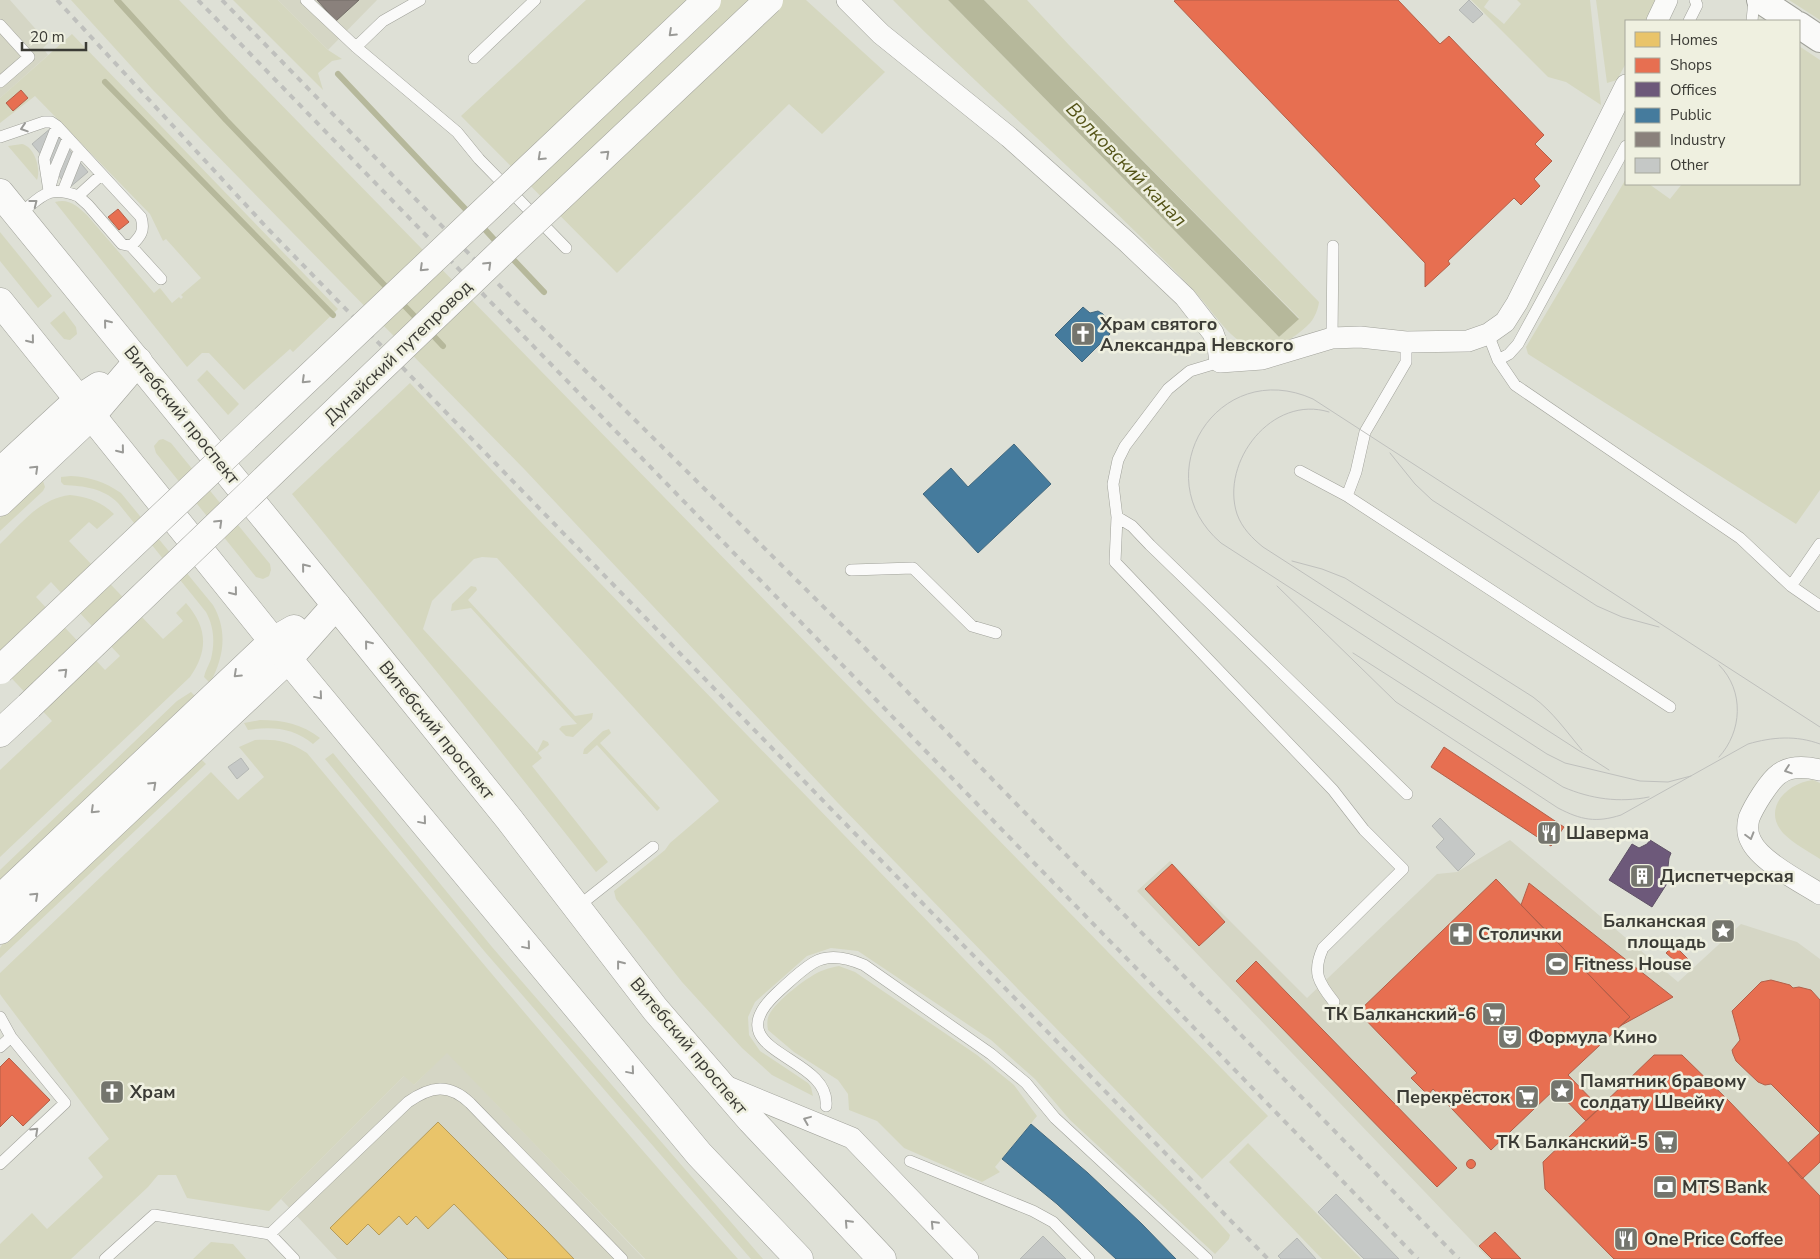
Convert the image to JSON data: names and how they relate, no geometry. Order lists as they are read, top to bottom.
{
  "streets": {
    "main road": ["Дунайский путепровод", "Витебский проспект"]
  },
  "water": ["Волковский канал"],
  "places": {
    "church": ["Храм святого Александра Невского", "Храм"],
    "restaurant": ["Шаверма", "One Price Coffee"],
    "building": ["Диспетчерская"],
    "place": ["Балканская площадь", "Памятник бравому солдату Швейку"],
    "pharmacy": ["Столички"],
    "sports": ["Fitness House"],
    "supermarket": ["ТК Балканский-6", "Перекрёсток", "ТК Балканский-5"],
    "theatre": ["Формула Кино"],
    "bank": ["MTS Bank"]
  },
  "legend": [
    "Homes",
    "Shops",
    "Offices",
    "Public",
    "Industry",
    "Other"
  ],
  "scale_bar": "20 m"
}
